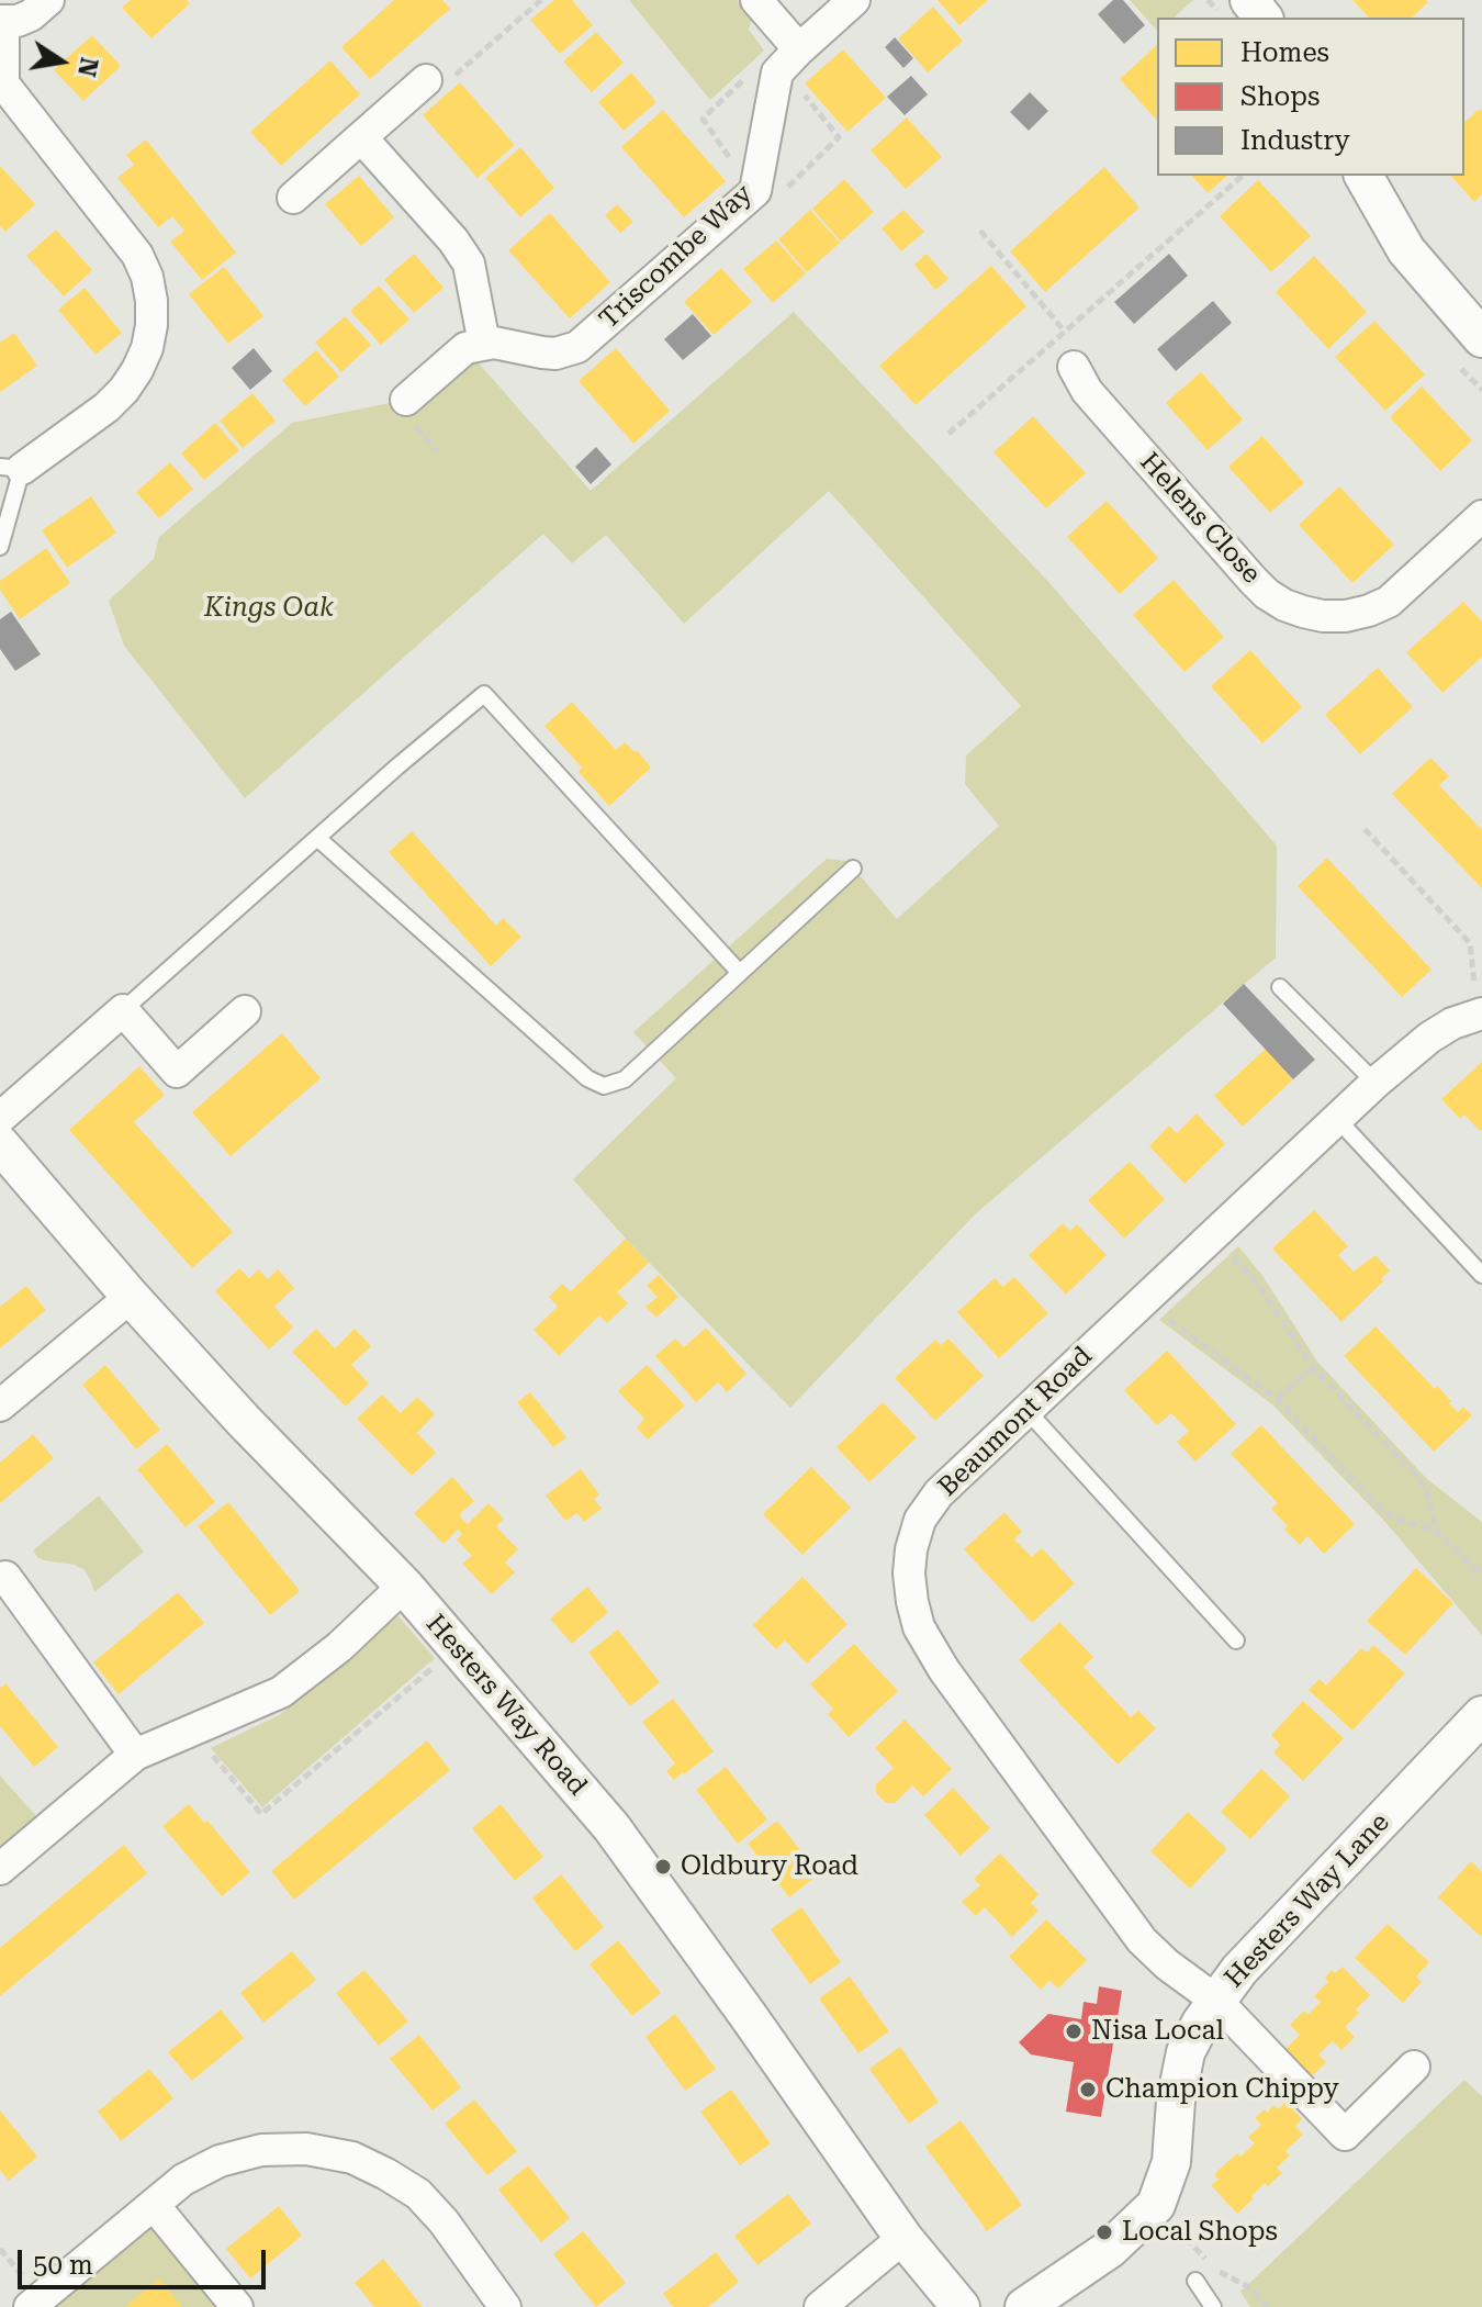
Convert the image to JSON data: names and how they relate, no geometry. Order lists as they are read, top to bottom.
{
  "streets": {
    "street": [
      "Triscombe Way",
      "Helens Close",
      "Beaumont Road",
      "Hesters Way Road",
      "Hesters Way Lane"
    ]
  },
  "crossings": [
    ["Beaumont Road", "Hesters Way Lane"]
  ],
  "parks": ["Kings Oak"],
  "places": [
    "Oldbury Road",
    "Nisa Local",
    "Champion Chippy",
    "Local Shops"
  ],
  "legend": ["Homes", "Shops", "Industry"],
  "scale_bar": "50 m",
  "north": "right"
}
